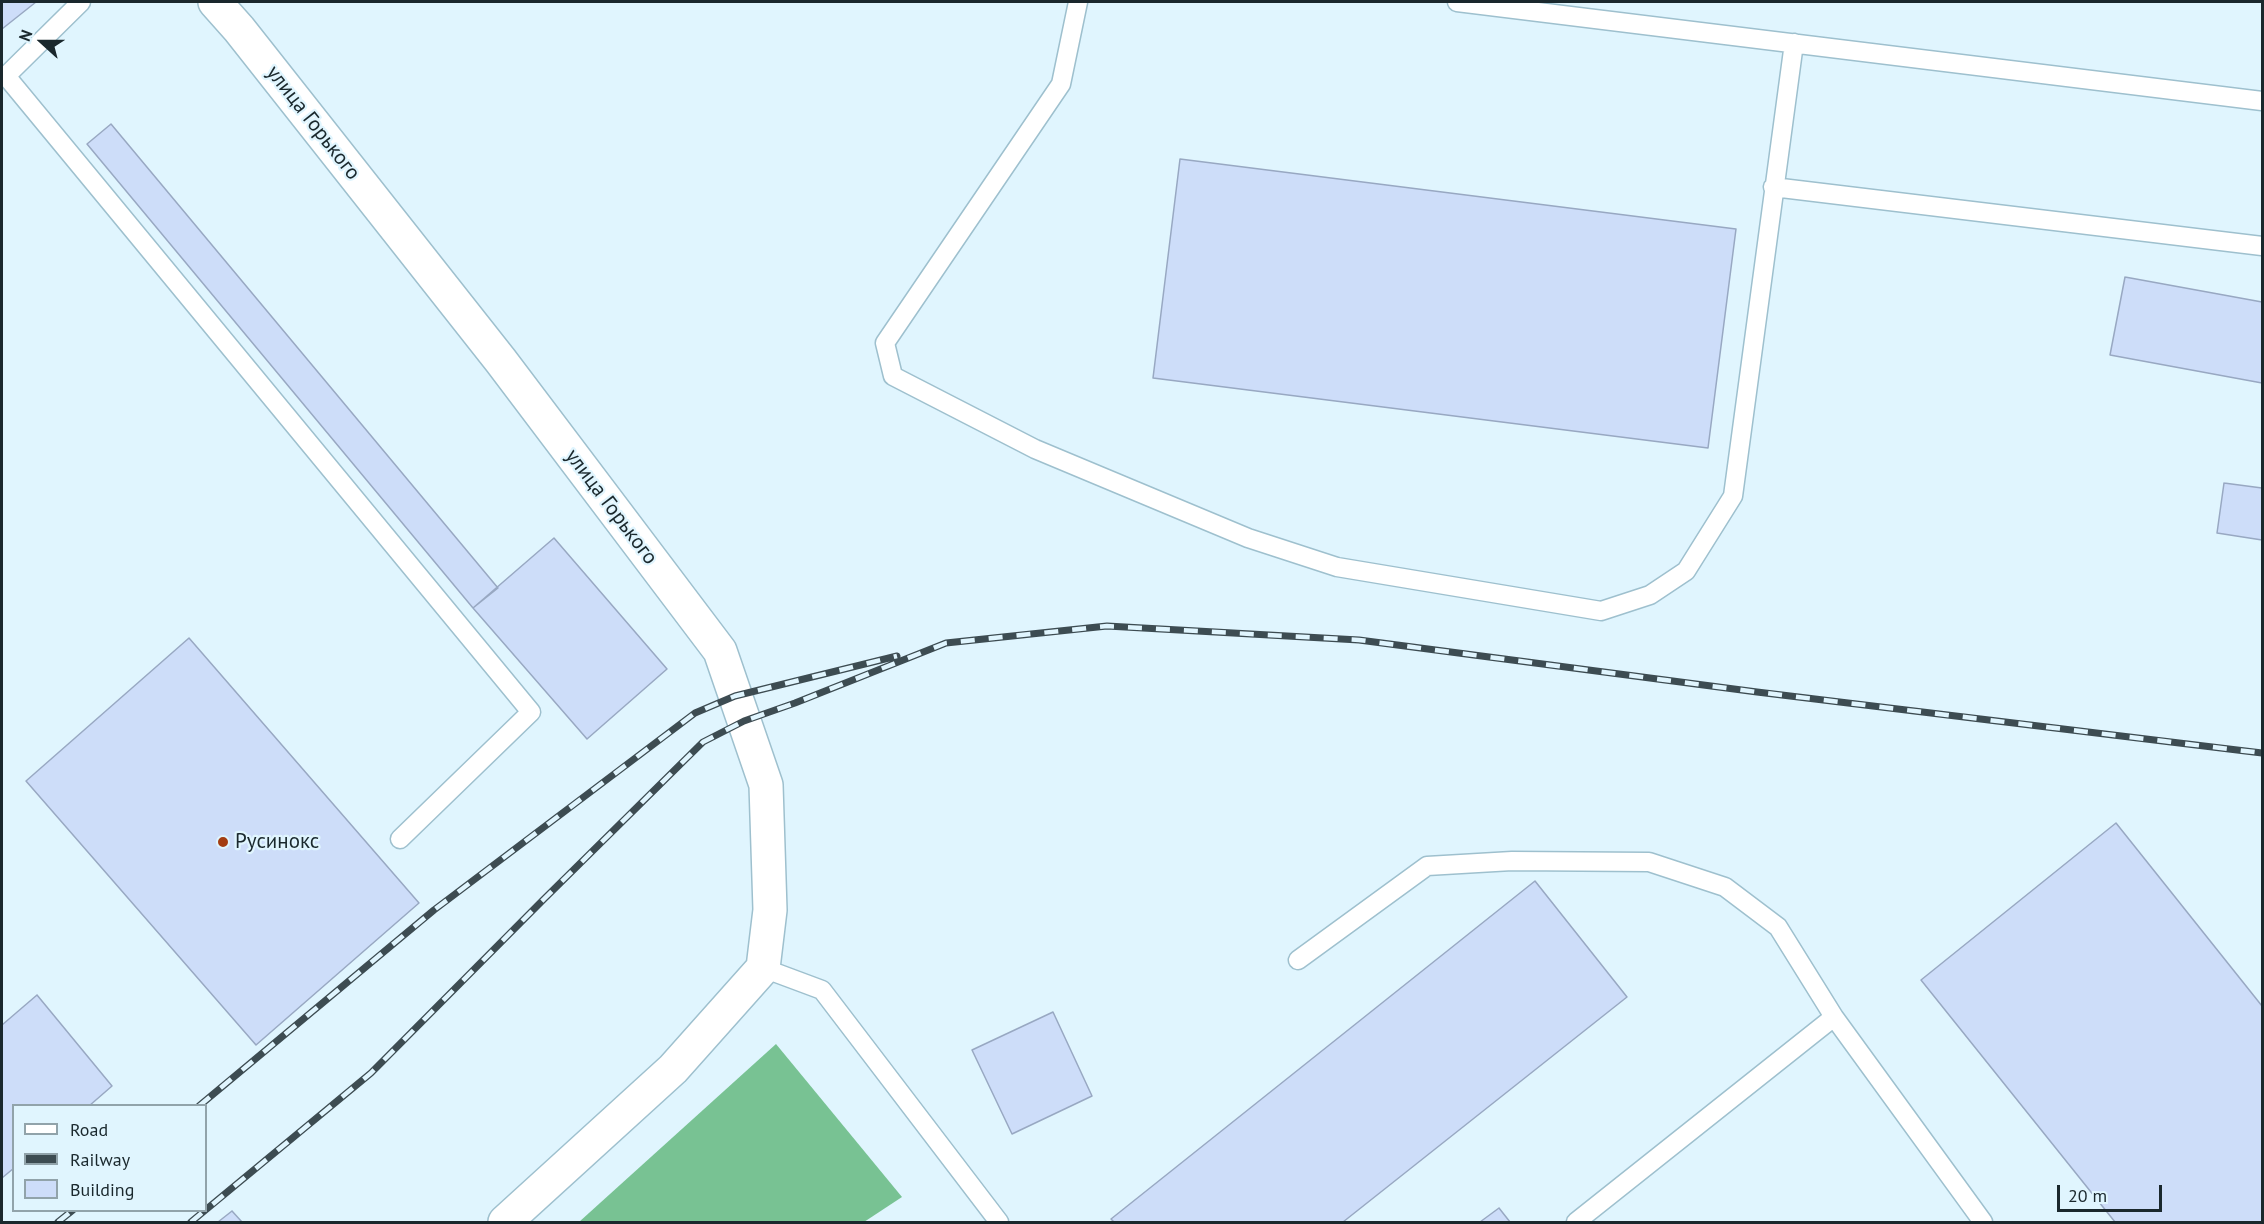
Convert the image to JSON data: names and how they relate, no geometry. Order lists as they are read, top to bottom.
{
  "streets": {
    "street": ["улица Горького"]
  },
  "places": ["Русинокс"],
  "legend": ["Road", "Railway", "Building"],
  "scale_bar": "20 m",
  "north": "left"
}
